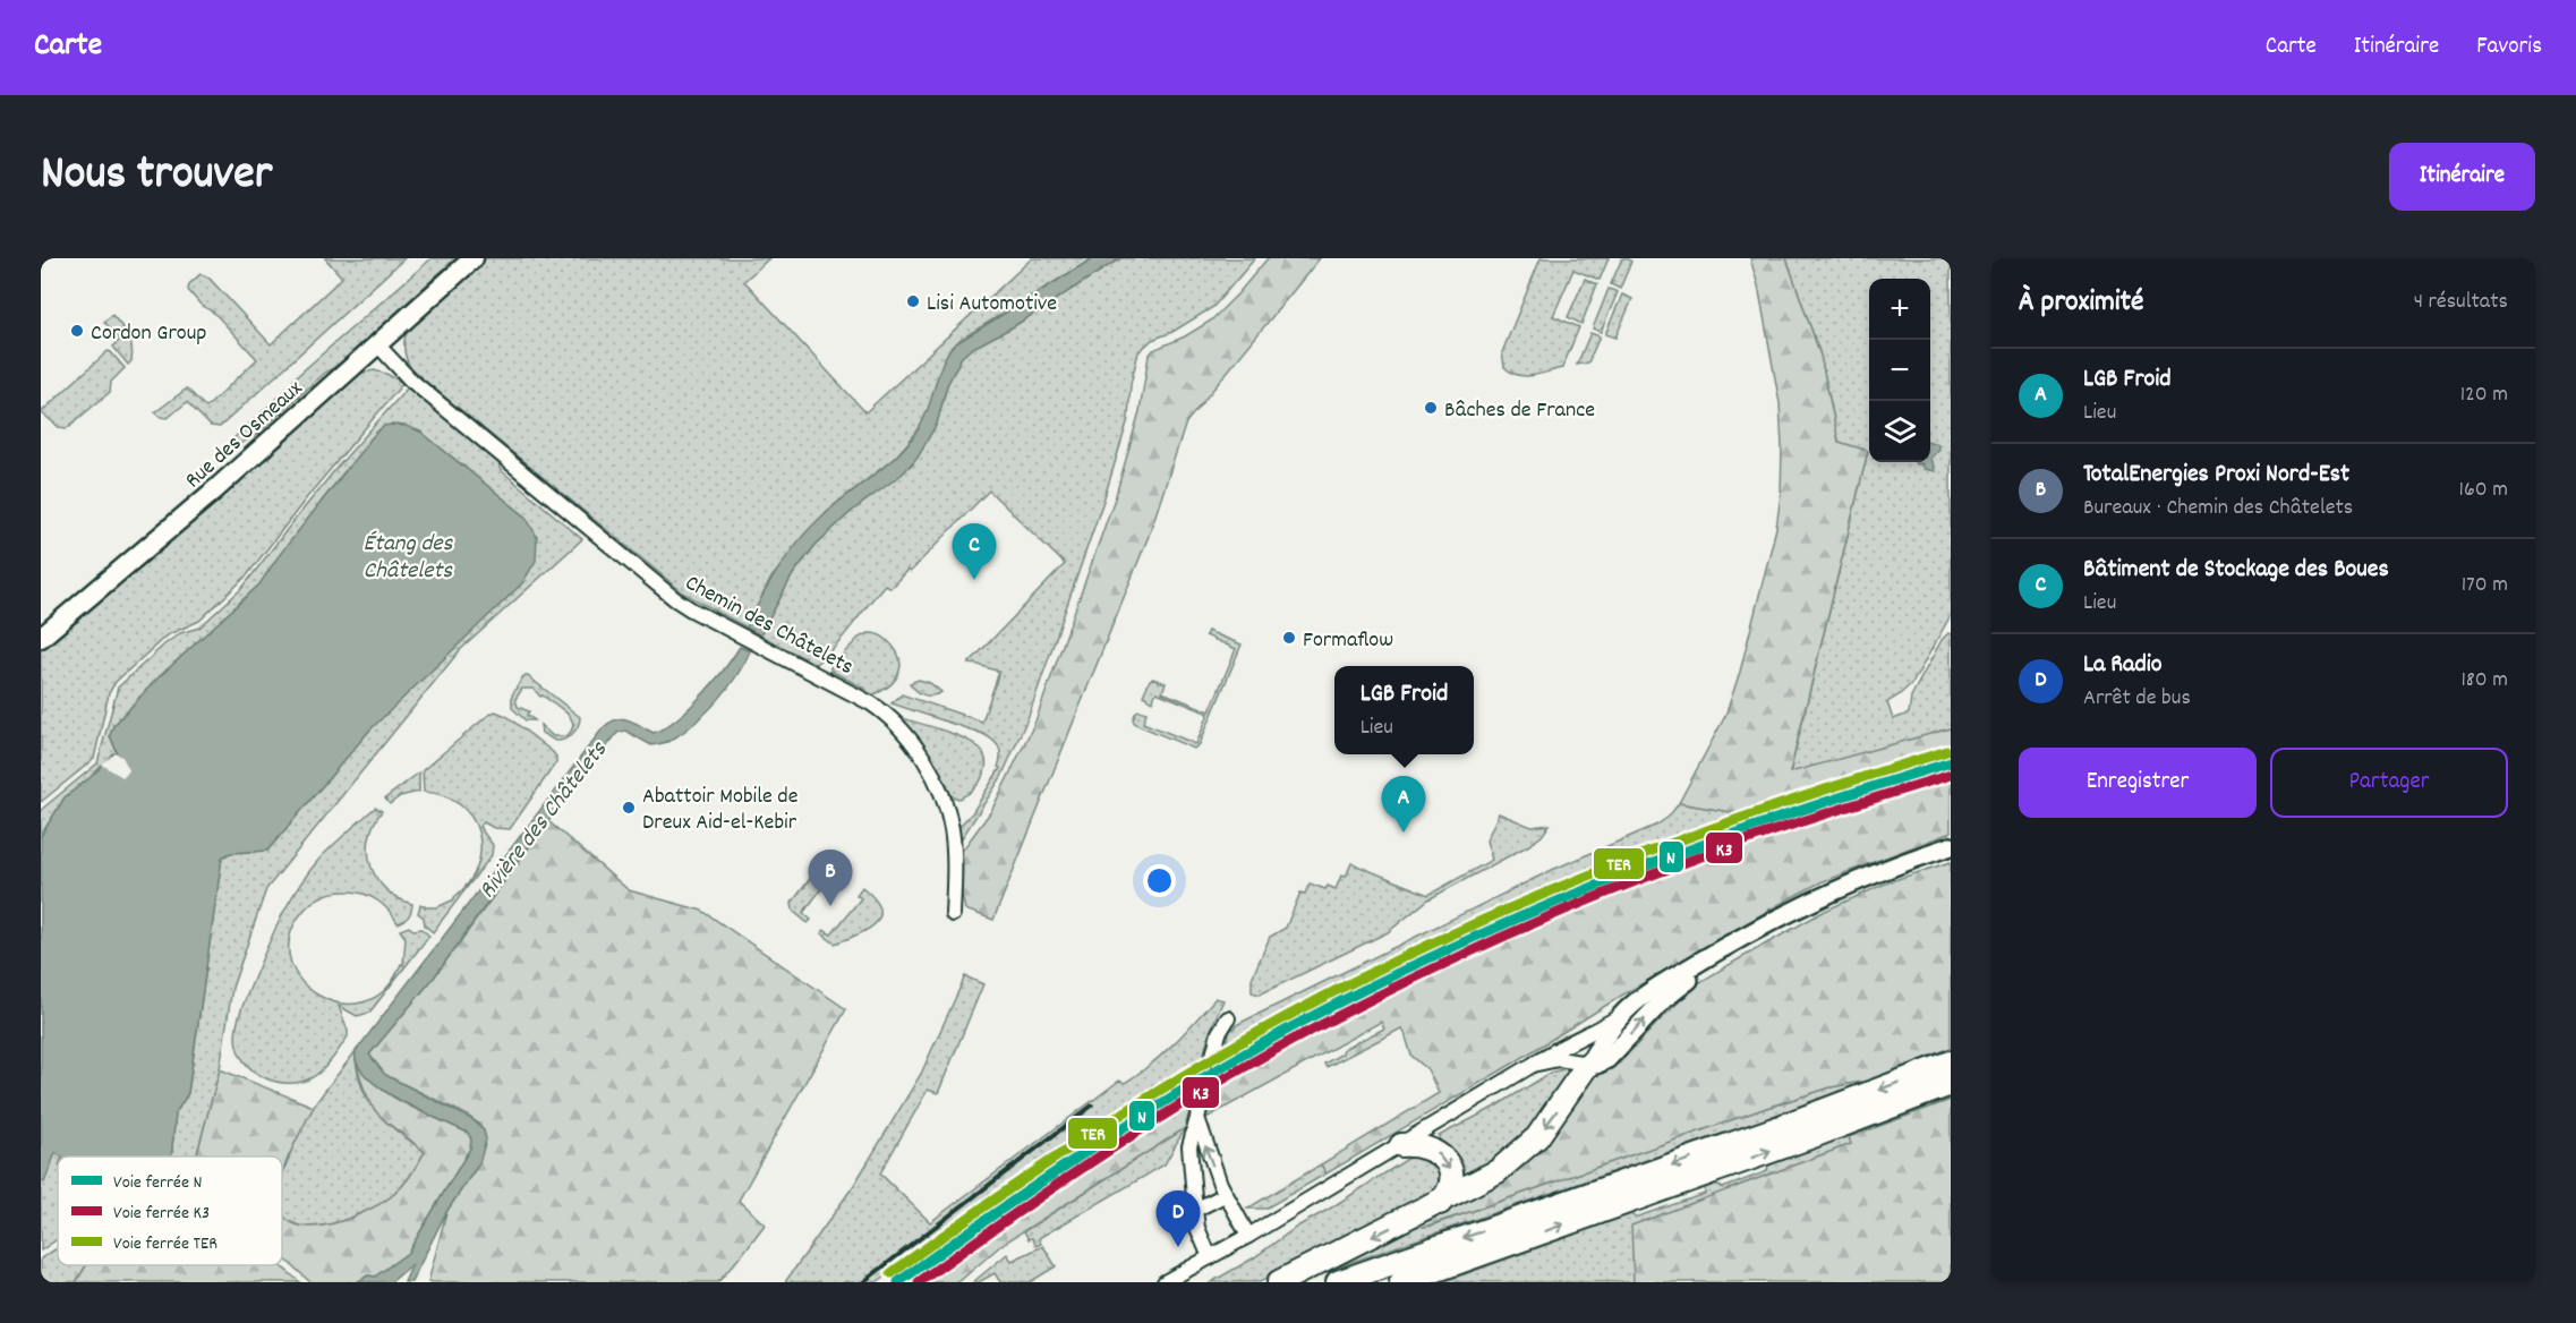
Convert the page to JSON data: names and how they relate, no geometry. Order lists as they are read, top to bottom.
{
  "streets": {
    "main road": ["Rue des Osmeaux"],
    "street": ["Chemin des Châtelets"]
  },
  "crossings": [
    ["Rue des Osmeaux", "Chemin des Châtelets"]
  ],
  "water": ["Étang des Châtelets", "Rivière des Châtelets"],
  "places": [
    "Lisi Automotive",
    "Cordon Group",
    "Bâches de France",
    "Formaflow",
    "Abattoir Mobile de Dreux Aid-el-Kebir"
  ],
  "lines": ["rail line TER", "rail line N", "rail line K3"],
  "legend": ["Voie ferrée N", "Voie ferrée K3", "Voie ferrée TER"],
  "page": {
    "header": "Carte",
    "nav": ["Carte", "Itinéraire", "Favoris"],
    "title": "Nous trouver",
    "buttons": [
      "Itinéraire",
      ["Enregistrer", "Partager"]
    ],
    "heading": ["À proximité", "4 résultats"],
    "map_buttons": ["+", "−"],
    "list": [
      {
        "mark": "A",
        "name": "LGB Froid",
        "note": "Lieu",
        "value": "120 m"
      },
      {
        "mark": "B",
        "name": "TotalEnergies Proxi Nord-Est",
        "note": "Bureaux · Chemin des Châtelets",
        "value": "160 m"
      },
      {
        "mark": "C",
        "name": "Bâtiment de Stockage des Boues",
        "note": "Lieu",
        "value": "170 m"
      },
      {
        "mark": "D",
        "name": "La Radio",
        "note": "Arrêt de bus",
        "value": "180 m"
      }
    ],
    "pins": [
      "C",
      "A",
      "B",
      "D"
    ],
    "popup": ["LGB Froid", "Lieu"]
  }
}
